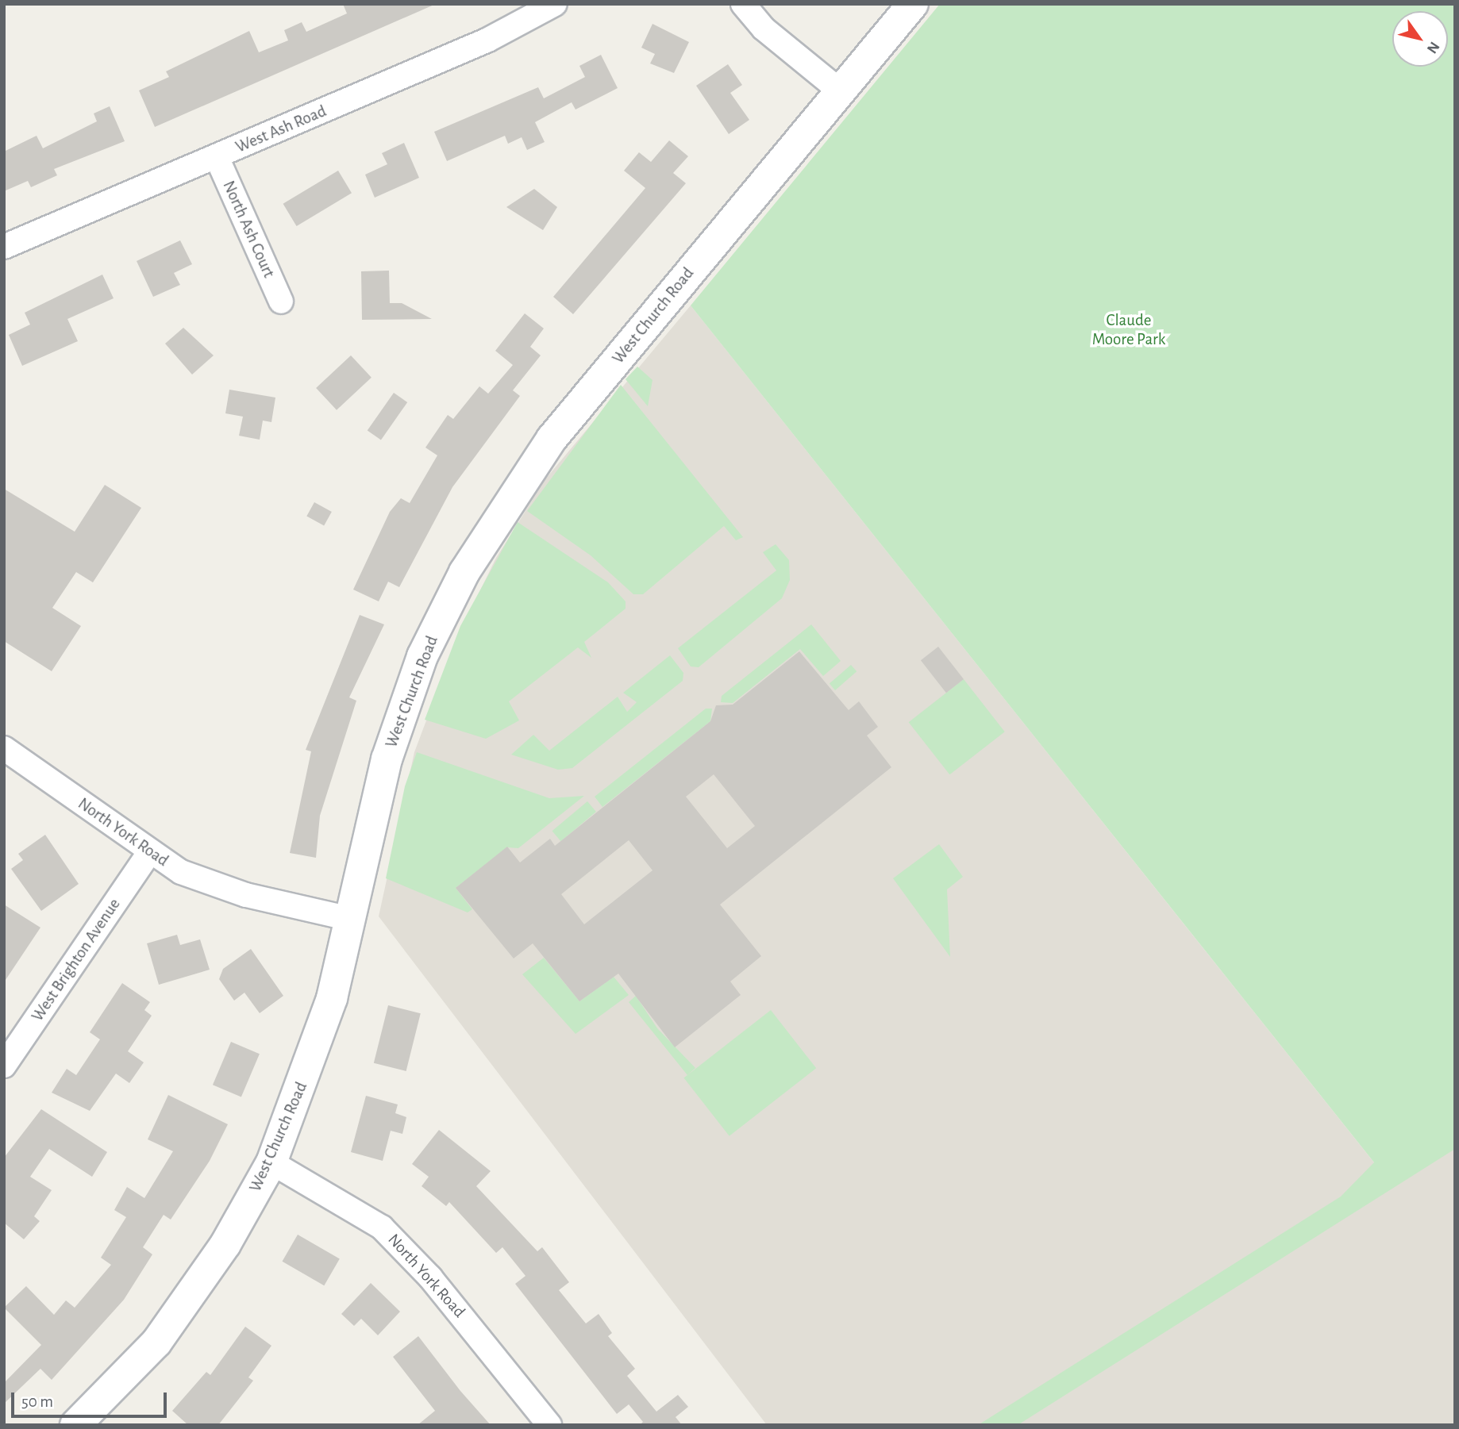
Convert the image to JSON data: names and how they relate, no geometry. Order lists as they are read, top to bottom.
{
  "streets": {
    "main road": ["West Church Road"],
    "street": [
      "West Ash Road",
      "North Ash Court",
      "North York Road",
      "West Brighton Avenue"
    ]
  },
  "crossings": [
    ["West Ash Road", "North Ash Court"],
    ["West Church Road", "North York Road"],
    ["North York Road", "West Brighton Avenue"]
  ],
  "parks": ["Claude Moore Park"],
  "scale_bar": "50 m",
  "north": "bottom right"
}
